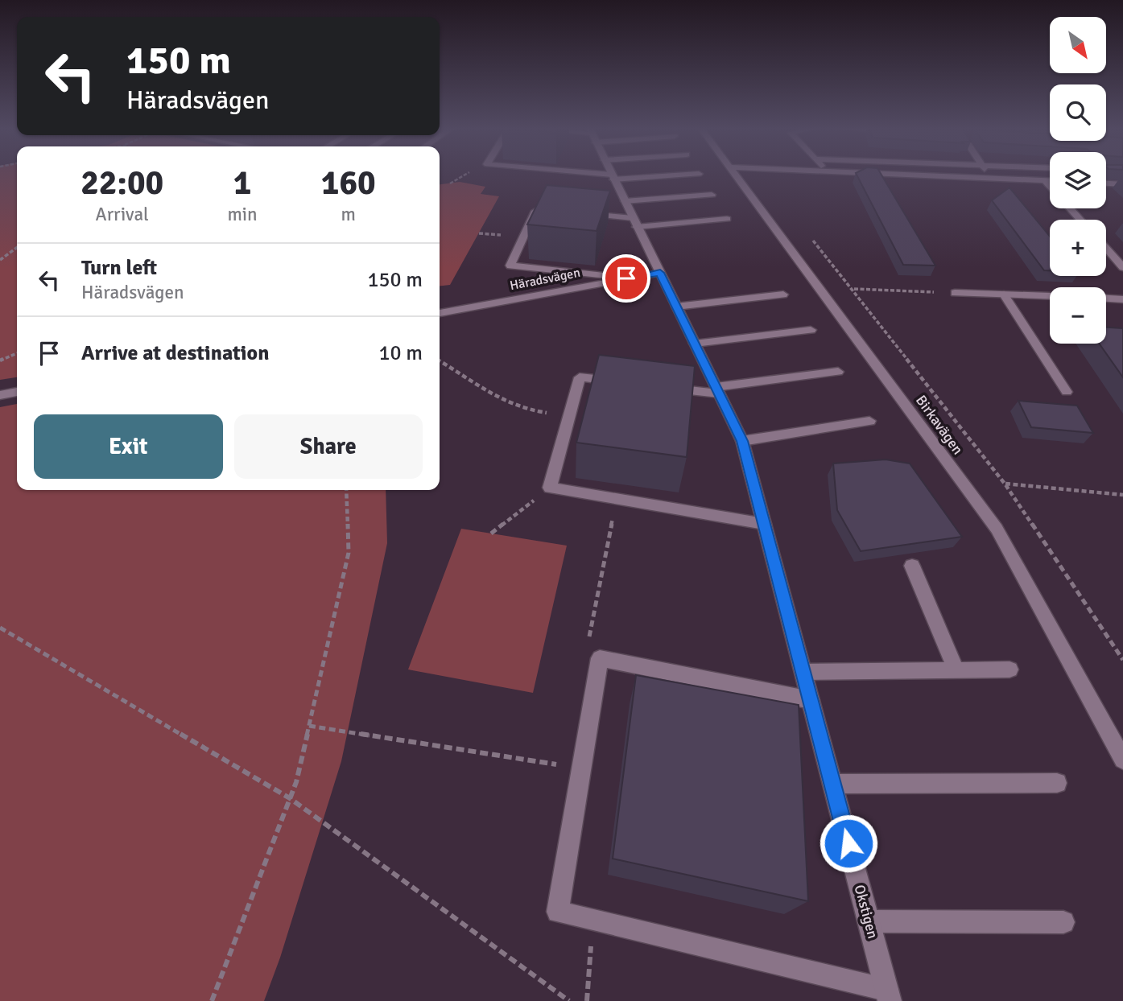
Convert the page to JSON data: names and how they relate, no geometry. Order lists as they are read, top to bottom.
{
  "streets": {
    "street": ["Häradsvägen", "Birkavägen", "Okstigen"]
  },
  "crossings": [
    ["Häradsvägen", "Okstigen"]
  ],
  "north": "bottom right",
  "page": {
    "map_buttons": ["+", "−"],
    "turn": ["150 m", "Häradsvägen"],
    "eta": [
      "22:00",
      "Arrival",
      "1",
      "min",
      "160",
      "m"
    ],
    "list": [
      {
        "name": "Turn left",
        "note": "Häradsvägen",
        "value": "150 m"
      },
      {
        "name": "Arrive at destination",
        "value": "10 m"
      }
    ],
    "buttons": ["Exit", "Share"]
  }
}
